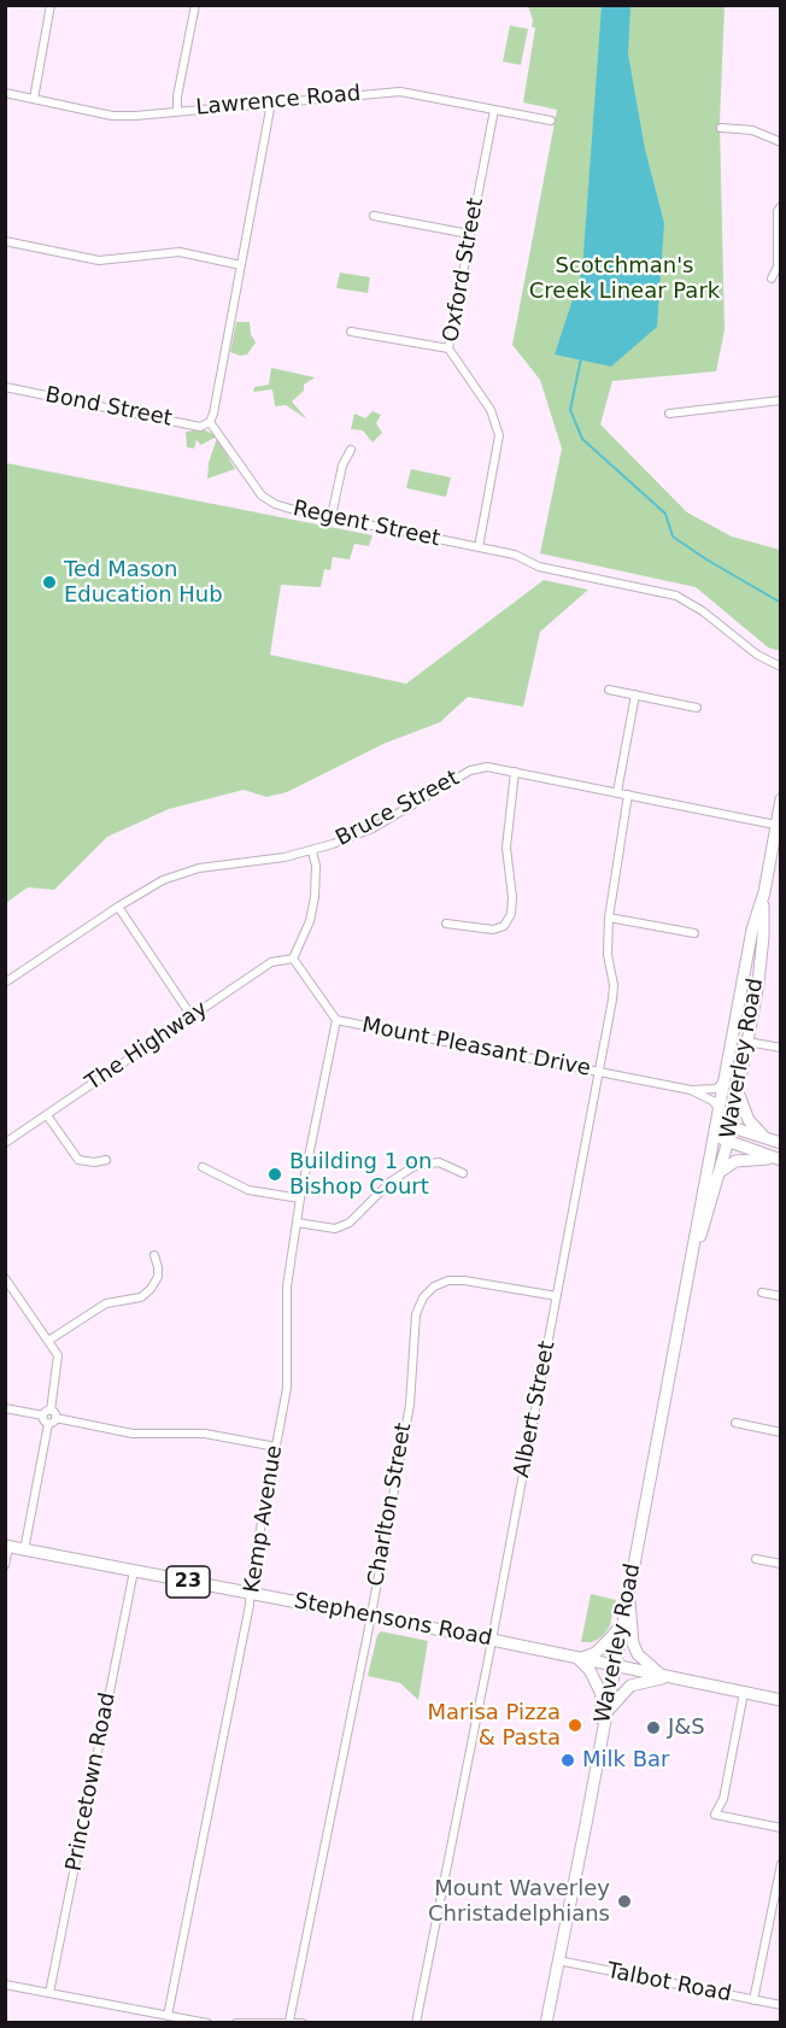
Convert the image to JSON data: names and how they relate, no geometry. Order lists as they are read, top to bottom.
{
  "streets": {
    "main road": ["Waverley Road", "23", "Stephensons Road"],
    "street": [
      "Lawrence Road",
      "Oxford Street",
      "Bond Street",
      "Regent Street",
      "Bruce Street",
      "The Highway",
      "Mount Pleasant Drive",
      "Albert Street",
      "Charlton Street",
      "Kemp Avenue",
      "Princetown Road",
      "Talbot Road"
    ]
  },
  "crossings": [
    ["Lawrence Road", "Oxford Street"],
    ["Oxford Street", "Regent Street"],
    ["Bond Street", "Regent Street"],
    ["Bruce Street", "Waverley Road"],
    ["Bruce Street", "Albert Street"],
    ["The Highway", "Mount Pleasant Drive"],
    ["Mount Pleasant Drive", "Waverley Road"],
    ["Mount Pleasant Drive", "Albert Street"],
    ["Mount Pleasant Drive", "Kemp Avenue"],
    ["Waverley Road", "Stephensons Road"],
    ["Waverley Road", "Talbot Road"],
    ["Albert Street", "Charlton Street"],
    ["Albert Street", "Stephensons Road"],
    ["Charlton Street", "Stephensons Road"],
    ["Kemp Avenue", "Stephensons Road"],
    ["Stephensons Road", "Princetown Road"]
  ],
  "parks": ["Scotchman's Creek Linear Park"],
  "places": [
    "Ted Mason Education Hub",
    "Building 1 on Bishop Court",
    "Marisa Pizza & Pasta",
    "J&S",
    "Milk Bar",
    "Mount Waverley Christadelphians"
  ]
}
